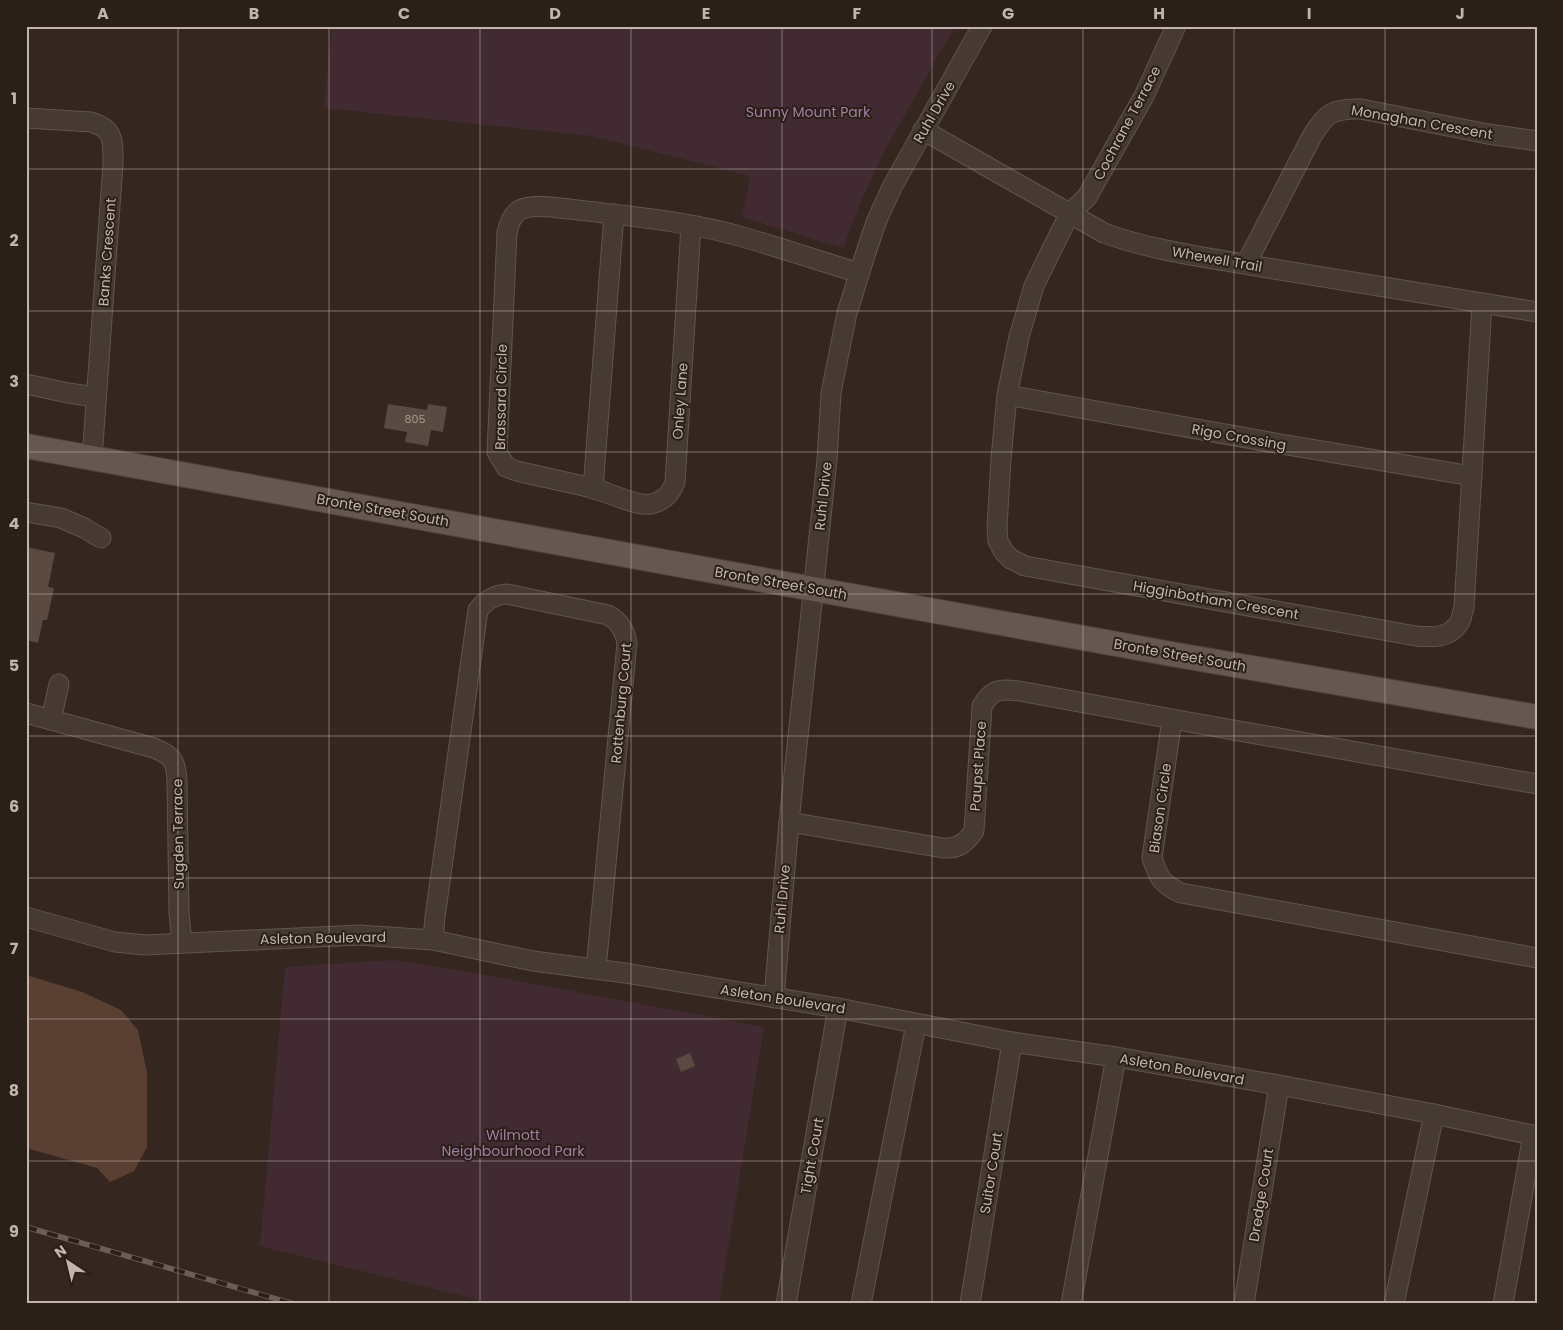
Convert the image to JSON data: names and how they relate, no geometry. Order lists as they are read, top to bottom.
{
  "streets": {
    "main road": ["Bronte Street South"],
    "street": [
      "Ruhl Drive",
      "Monaghan Crescent",
      "Cochrane Terrace",
      "Banks Crescent",
      "Whewell Trail",
      "Brassard Circle",
      "Onley Lane",
      "Rigo Crossing",
      "Higginbotham Crescent",
      "Rottenburg Court",
      "Paupst Place",
      "Biason Circle",
      "Sugden Terrace",
      "Asleton Boulevard",
      "Tight Court",
      "Suitor Court",
      "Dredge Court"
    ]
  },
  "crossings": [
    ["Ruhl Drive", "Whewell Trail"],
    ["Ruhl Drive", "Brassard Circle"],
    ["Ruhl Drive", "Bronte Street South"],
    ["Ruhl Drive", "Paupst Place"],
    ["Ruhl Drive", "Asleton Boulevard"],
    ["Monaghan Crescent", "Whewell Trail"],
    ["Cochrane Terrace", "Whewell Trail"],
    ["Cochrane Terrace", "Higginbotham Crescent"],
    ["Banks Crescent", "Bronte Street South"],
    ["Whewell Trail", "Higginbotham Crescent"],
    ["Brassard Circle", "Onley Lane"],
    ["Rigo Crossing", "Higginbotham Crescent"],
    ["Rottenburg Court", "Asleton Boulevard"],
    ["Paupst Place", "Biason Circle"],
    ["Sugden Terrace", "Asleton Boulevard"],
    ["Asleton Boulevard", "Tight Court"],
    ["Asleton Boulevard", "Suitor Court"],
    ["Asleton Boulevard", "Dredge Court"]
  ],
  "parks": ["Sunny Mount Park", "Wilmott Neighbourhood Park"],
  "house_numbers": ["805"],
  "north": "top left",
  "grid": {
    "columns": [
      "A",
      "B",
      "C",
      "D",
      "E",
      "F",
      "G",
      "H",
      "I",
      "J"
    ],
    "rows": [
      "1",
      "2",
      "3",
      "4",
      "5",
      "6",
      "7",
      "8",
      "9"
    ]
  }
}
